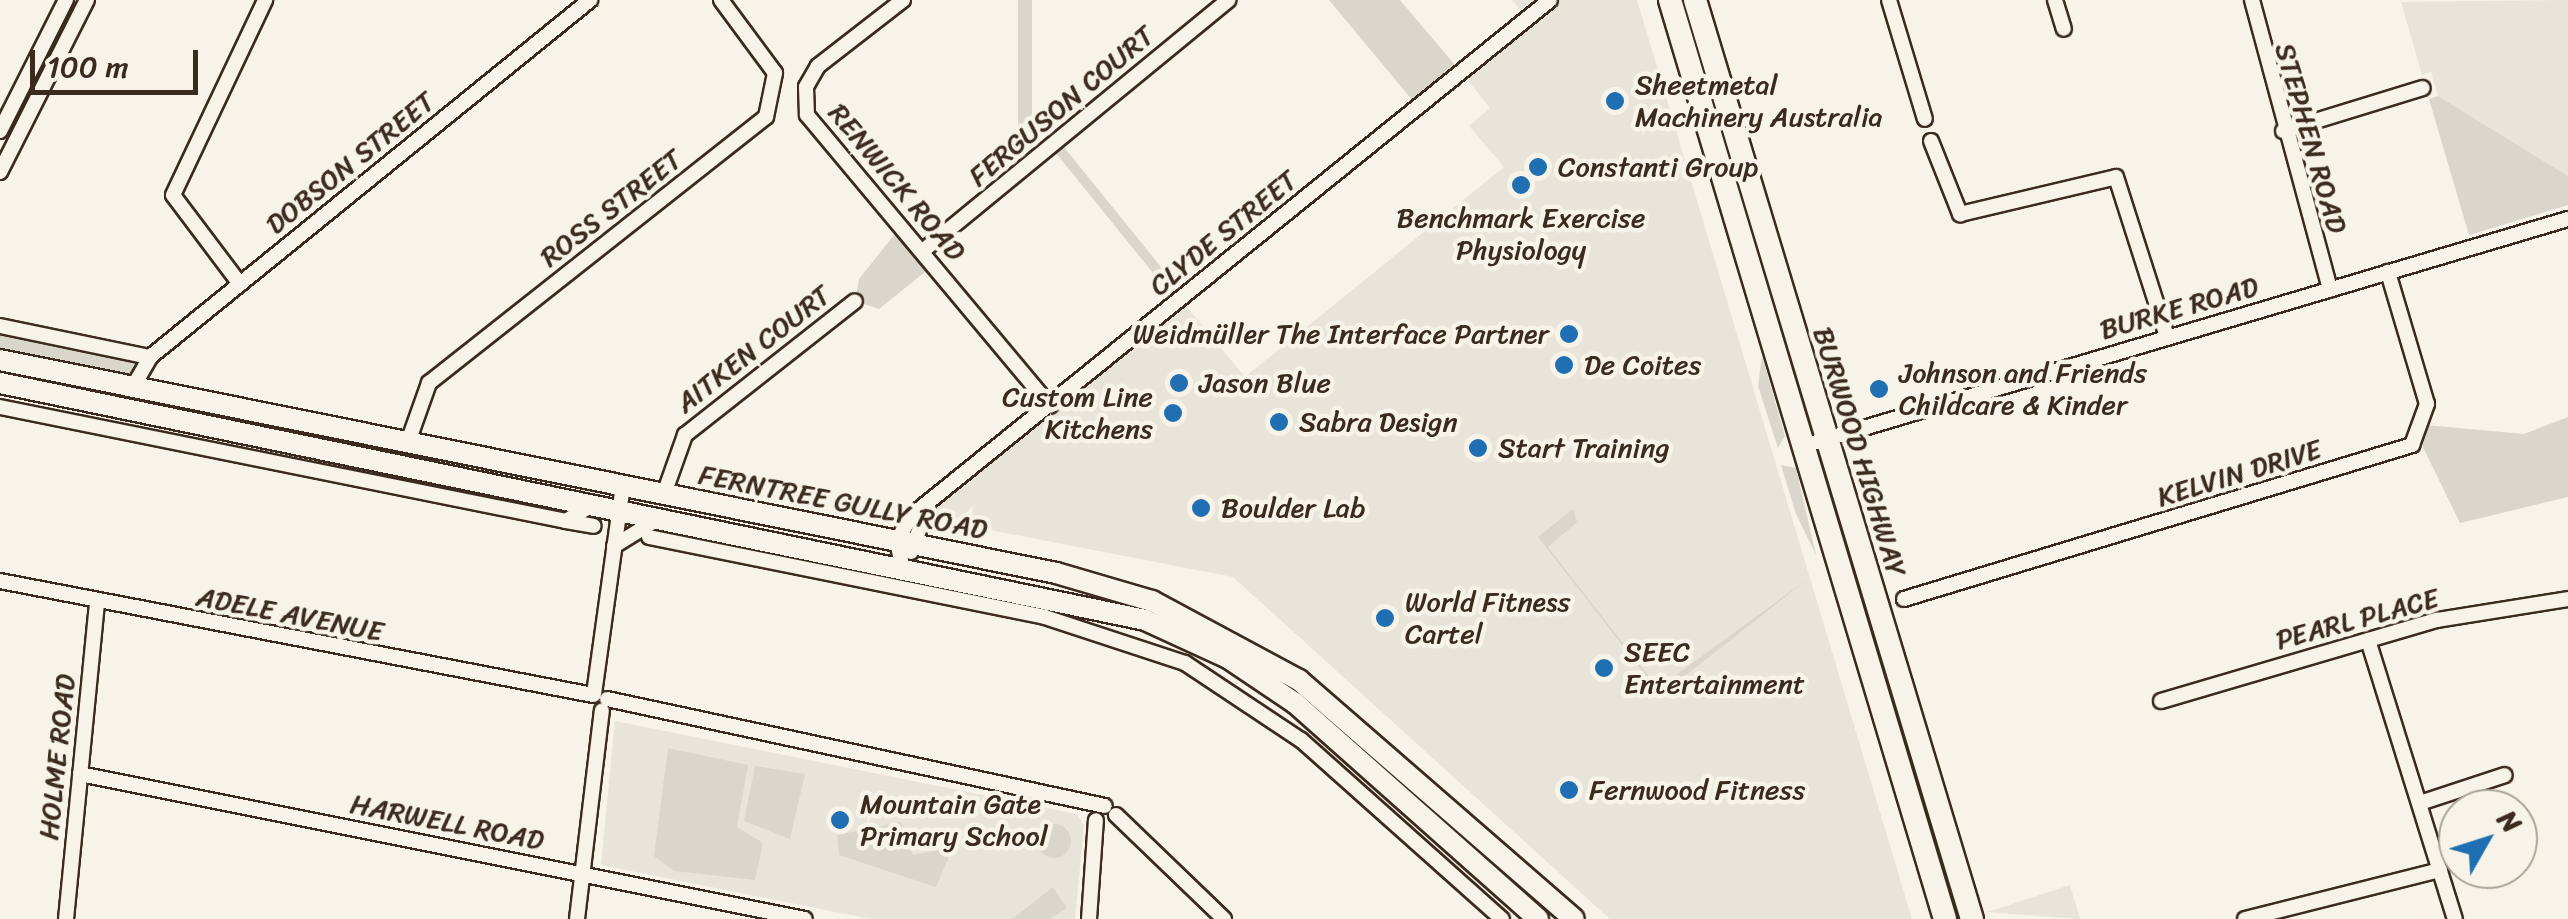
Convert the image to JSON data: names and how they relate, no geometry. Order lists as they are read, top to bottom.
{
  "streets": {
    "highway": ["BURWOOD HIGHWAY"],
    "main road": ["FERNTREE GULLY ROAD"],
    "street": [
      "FERGUSON COURT",
      "STEPHEN ROAD",
      "DOBSON STREET",
      "RENWICK ROAD",
      "ROSS STREET",
      "CLYDE STREET",
      "BURKE ROAD",
      "AITKEN COURT",
      "KELVIN DRIVE",
      "ADELE AVENUE",
      "PEARL PLACE",
      "HOLME ROAD",
      "HARWELL ROAD"
    ]
  },
  "crossings": [
    ["FERGUSON COURT", "RENWICK ROAD"],
    ["STEPHEN ROAD", "BURKE ROAD"],
    ["DOBSON STREET", "FERNTREE GULLY ROAD"],
    ["RENWICK ROAD", "CLYDE STREET"],
    ["ROSS STREET", "FERNTREE GULLY ROAD"],
    ["CLYDE STREET", "FERNTREE GULLY ROAD"],
    ["BURKE ROAD", "BURWOOD HIGHWAY"],
    ["BURKE ROAD", "KELVIN DRIVE"],
    ["AITKEN COURT", "FERNTREE GULLY ROAD"],
    ["ADELE AVENUE", "HOLME ROAD"],
    ["HOLME ROAD", "HARWELL ROAD"]
  ],
  "places": [
    "Sheetmetal Machinery Australia",
    "Constanti Group",
    "Benchmark Exercise Physiology",
    "Weidmüller The Interface Partner",
    "De Coites",
    "Jason Blue",
    "Johnson and Friends Childcare & Kinder",
    "Custom Line Kitchens",
    "Sabra Design",
    "Start Training",
    "Boulder Lab",
    "World Fitness Cartel",
    "SEEC Entertainment",
    "Fernwood Fitness",
    "Mountain Gate Primary School"
  ],
  "scale_bar": "100 m",
  "north": "top right"
}
